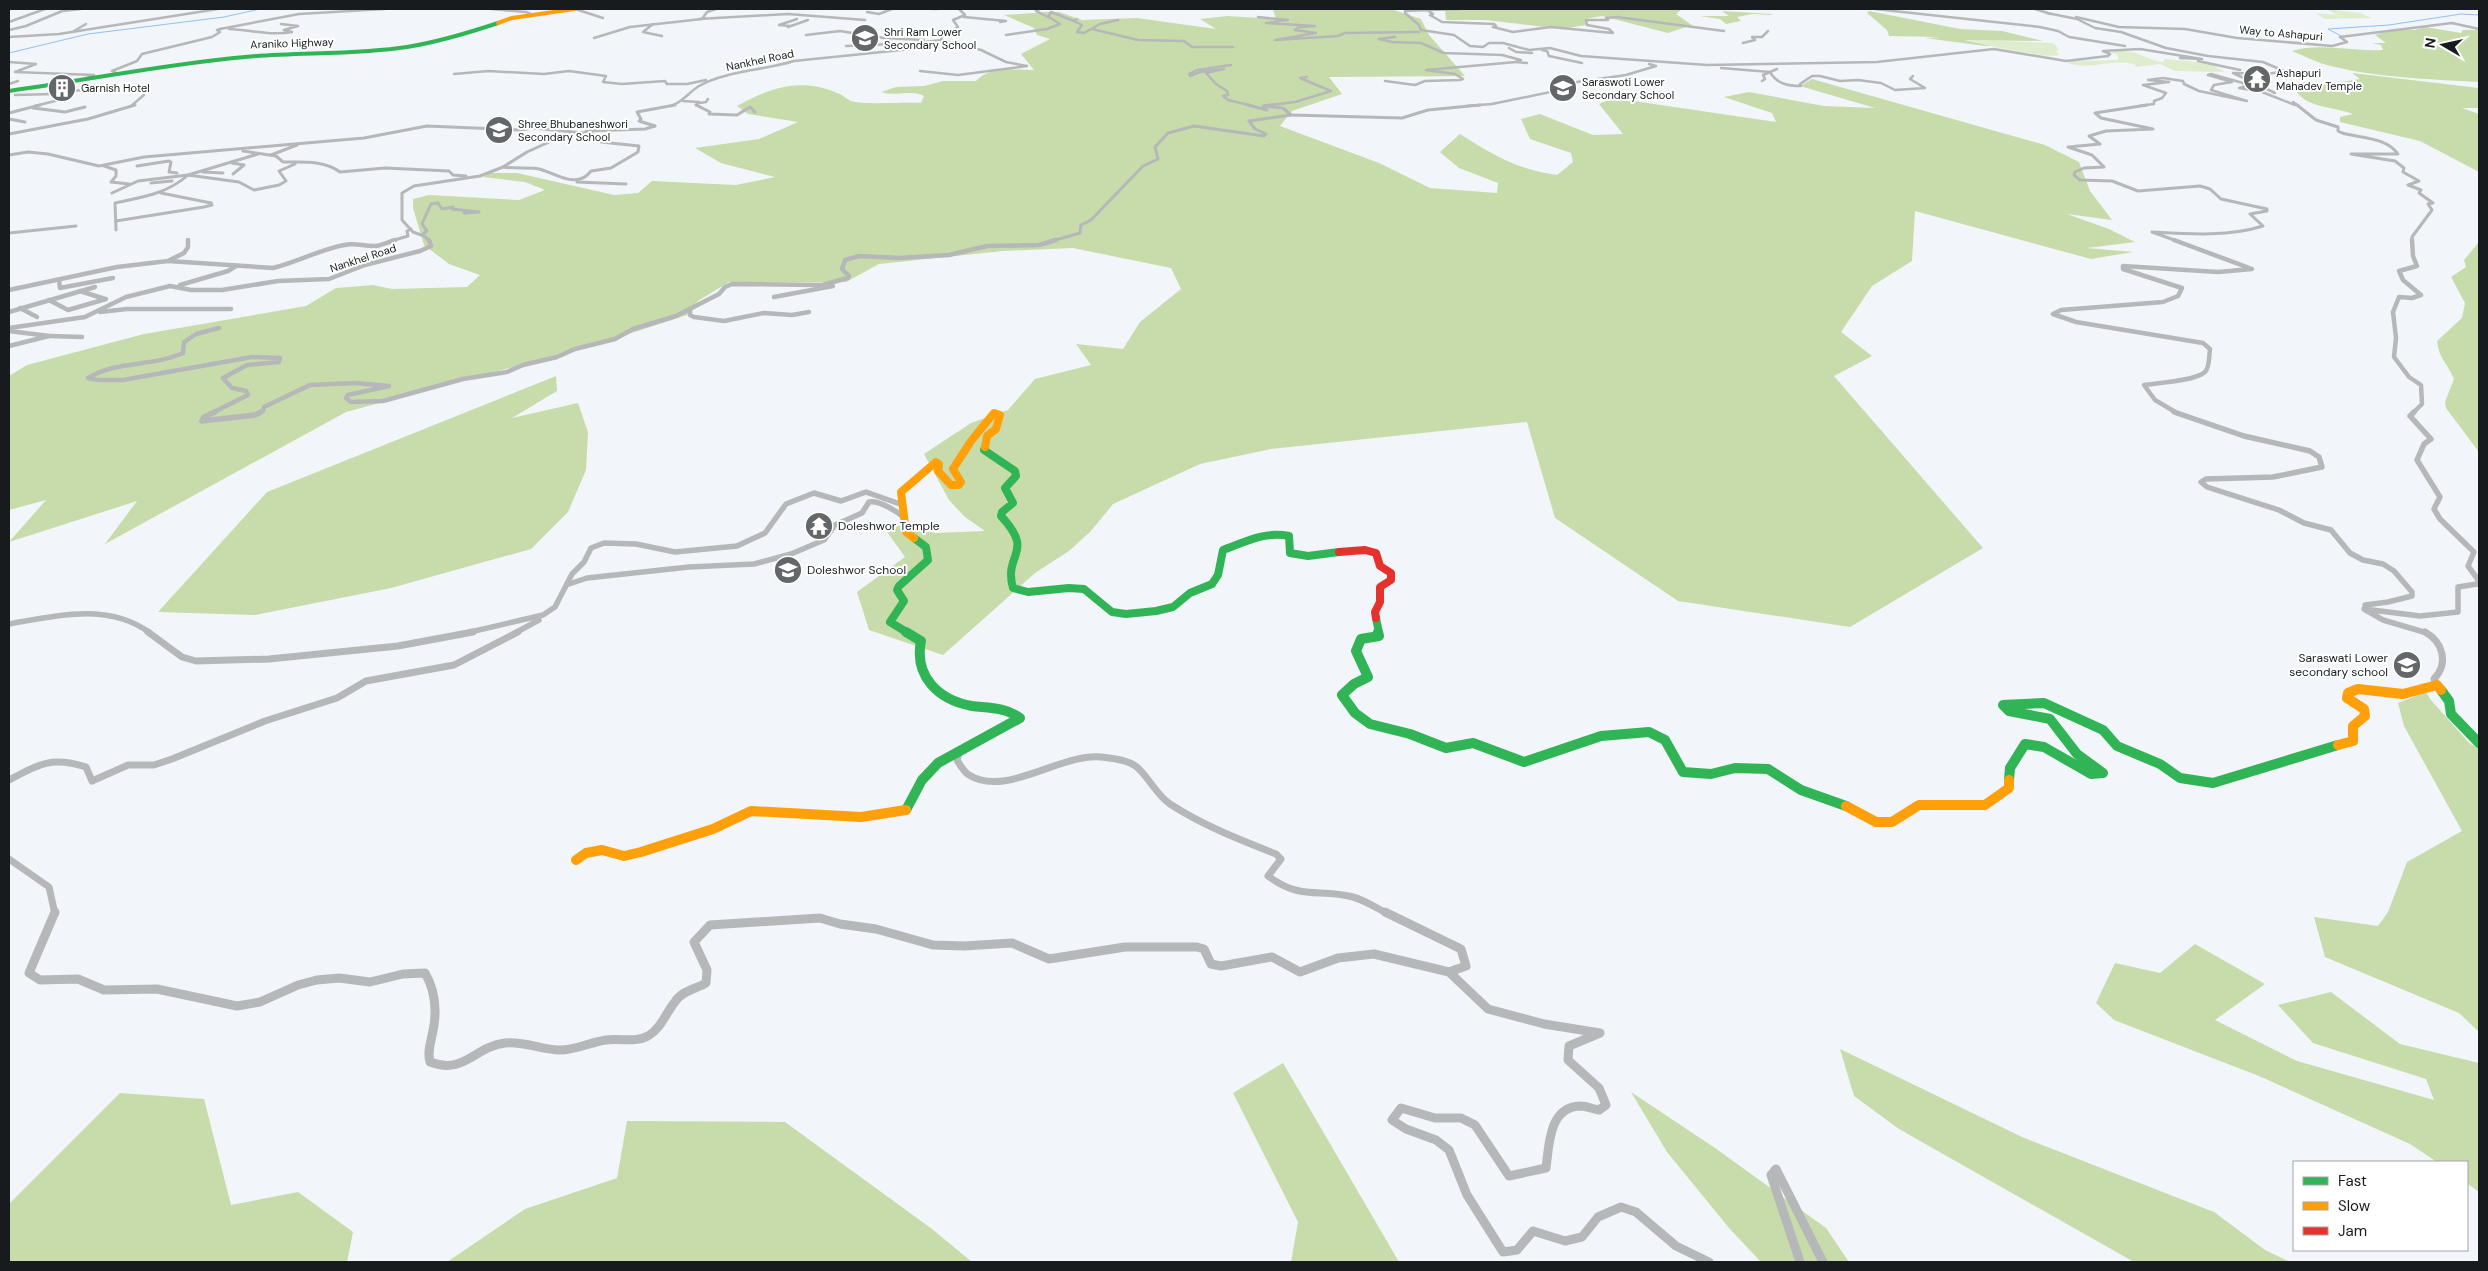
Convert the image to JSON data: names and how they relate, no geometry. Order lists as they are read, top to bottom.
{
  "streets": {
    "main road": ["Araniko Highway"],
    "street": ["Way to Ashapuri", "Nankhel Road"]
  },
  "places": {
    "school or university": [
      "Shri Ram Lower Secondary School",
      "Saraswoti Lower Secondary School",
      "Shree Bhubaneshwori Secondary School",
      "Doleshwor School",
      "Saraswati Lower secondary school"
    ],
    "temple": ["Ashapuri Mahadev Temple", "Doleshwor Temple"],
    "building": ["Garnish Hotel"]
  },
  "legend": ["Fast", "Slow", "Jam"],
  "north": "left"
}
